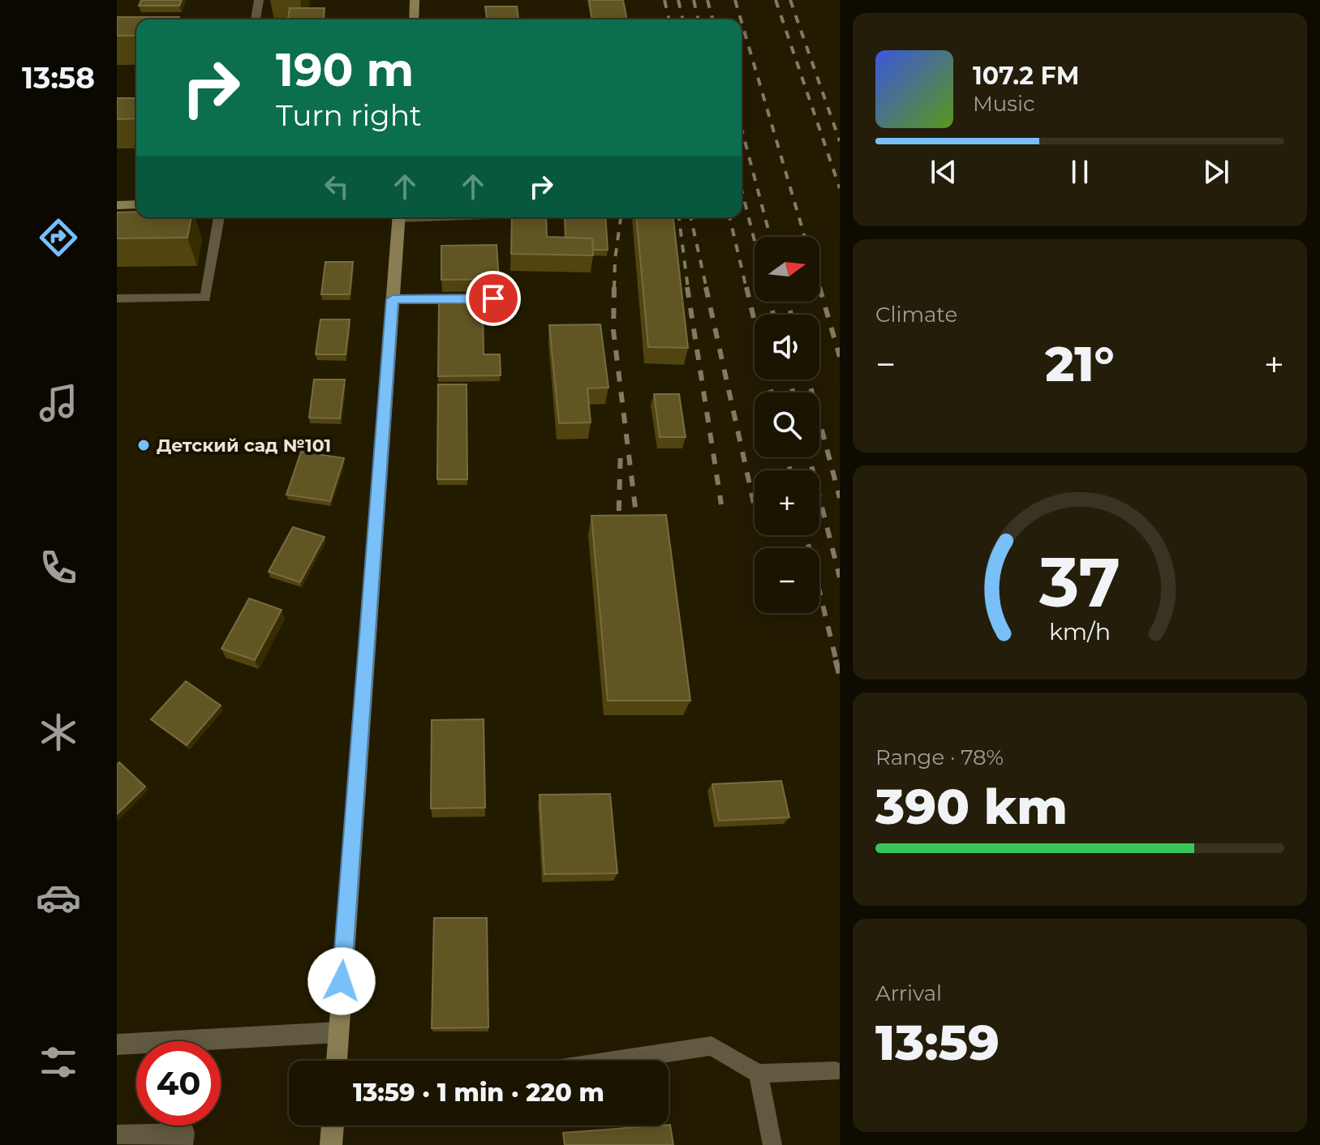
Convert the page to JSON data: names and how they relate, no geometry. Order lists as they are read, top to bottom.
{
  "places": ["Детский сад №101"],
  "north": "right",
  "page": {
    "tabs": "13:58",
    "turn": ["190 m", "Turn right"],
    "song": ["107.2 FM", "Music"],
    "map_buttons": ["+", "−"],
    "tile": [
      "Climate",
      ["Range · 78%", "390 km"],
      ["Arrival", "13:59"]
    ],
    "heat": ["−", "21°", "+"],
    "limit": "40",
    "trip": "13:59 · 1 min · 220 m",
    "gauge": ["37", "km/h"]
  }
}
